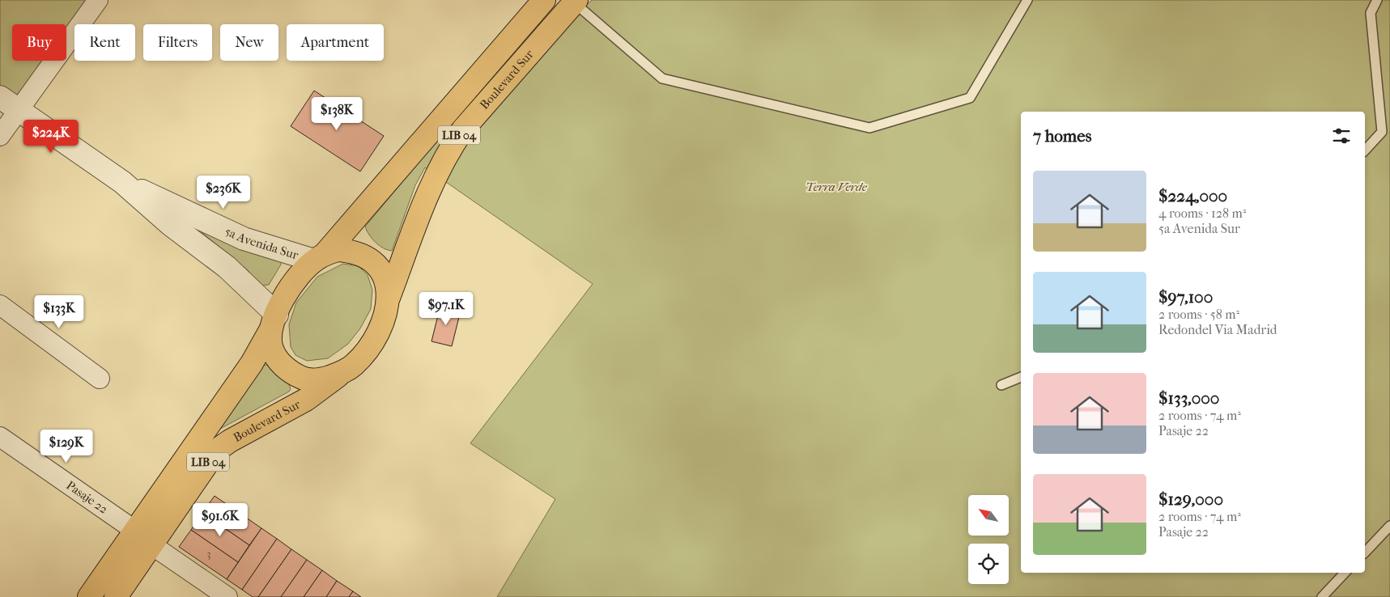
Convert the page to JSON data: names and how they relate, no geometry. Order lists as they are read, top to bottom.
{
  "streets": {
    "highway": ["Boulevard Sur", "LIB 04"],
    "street": ["5a Avenida Sur", "Pasaje 22"]
  },
  "crossings": [
    ["Boulevard Sur", "LIB 04"],
    ["Boulevard Sur", "5a Avenida Sur"],
    ["LIB 04", "5a Avenida Sur"],
    ["LIB 04", "Pasaje 22"]
  ],
  "parks": ["Terra Verde"],
  "house_numbers": ["3"],
  "north": "top left",
  "page": {
    "chip": [
      "Buy",
      "Rent",
      "Filters",
      "New",
      "Apartment"
    ],
    "price": [
      "$138K",
      "$224K",
      "$236K",
      "$97.1K",
      "$133K",
      "$129K",
      "$91.6K"
    ],
    "heading": "7 homes",
    "list": [
      {
        "name": "$224,000",
        "note": "4 rooms · 128 m² · 5a Avenida Sur"
      },
      {
        "name": "$97,100",
        "note": "2 rooms · 58 m² · Redondel Via Madrid"
      },
      {
        "name": "$133,000",
        "note": "2 rooms · 74 m² · Pasaje 22"
      },
      {
        "name": "$129,000",
        "note": "2 rooms · 74 m² · Pasaje 22"
      }
    ]
  }
}
